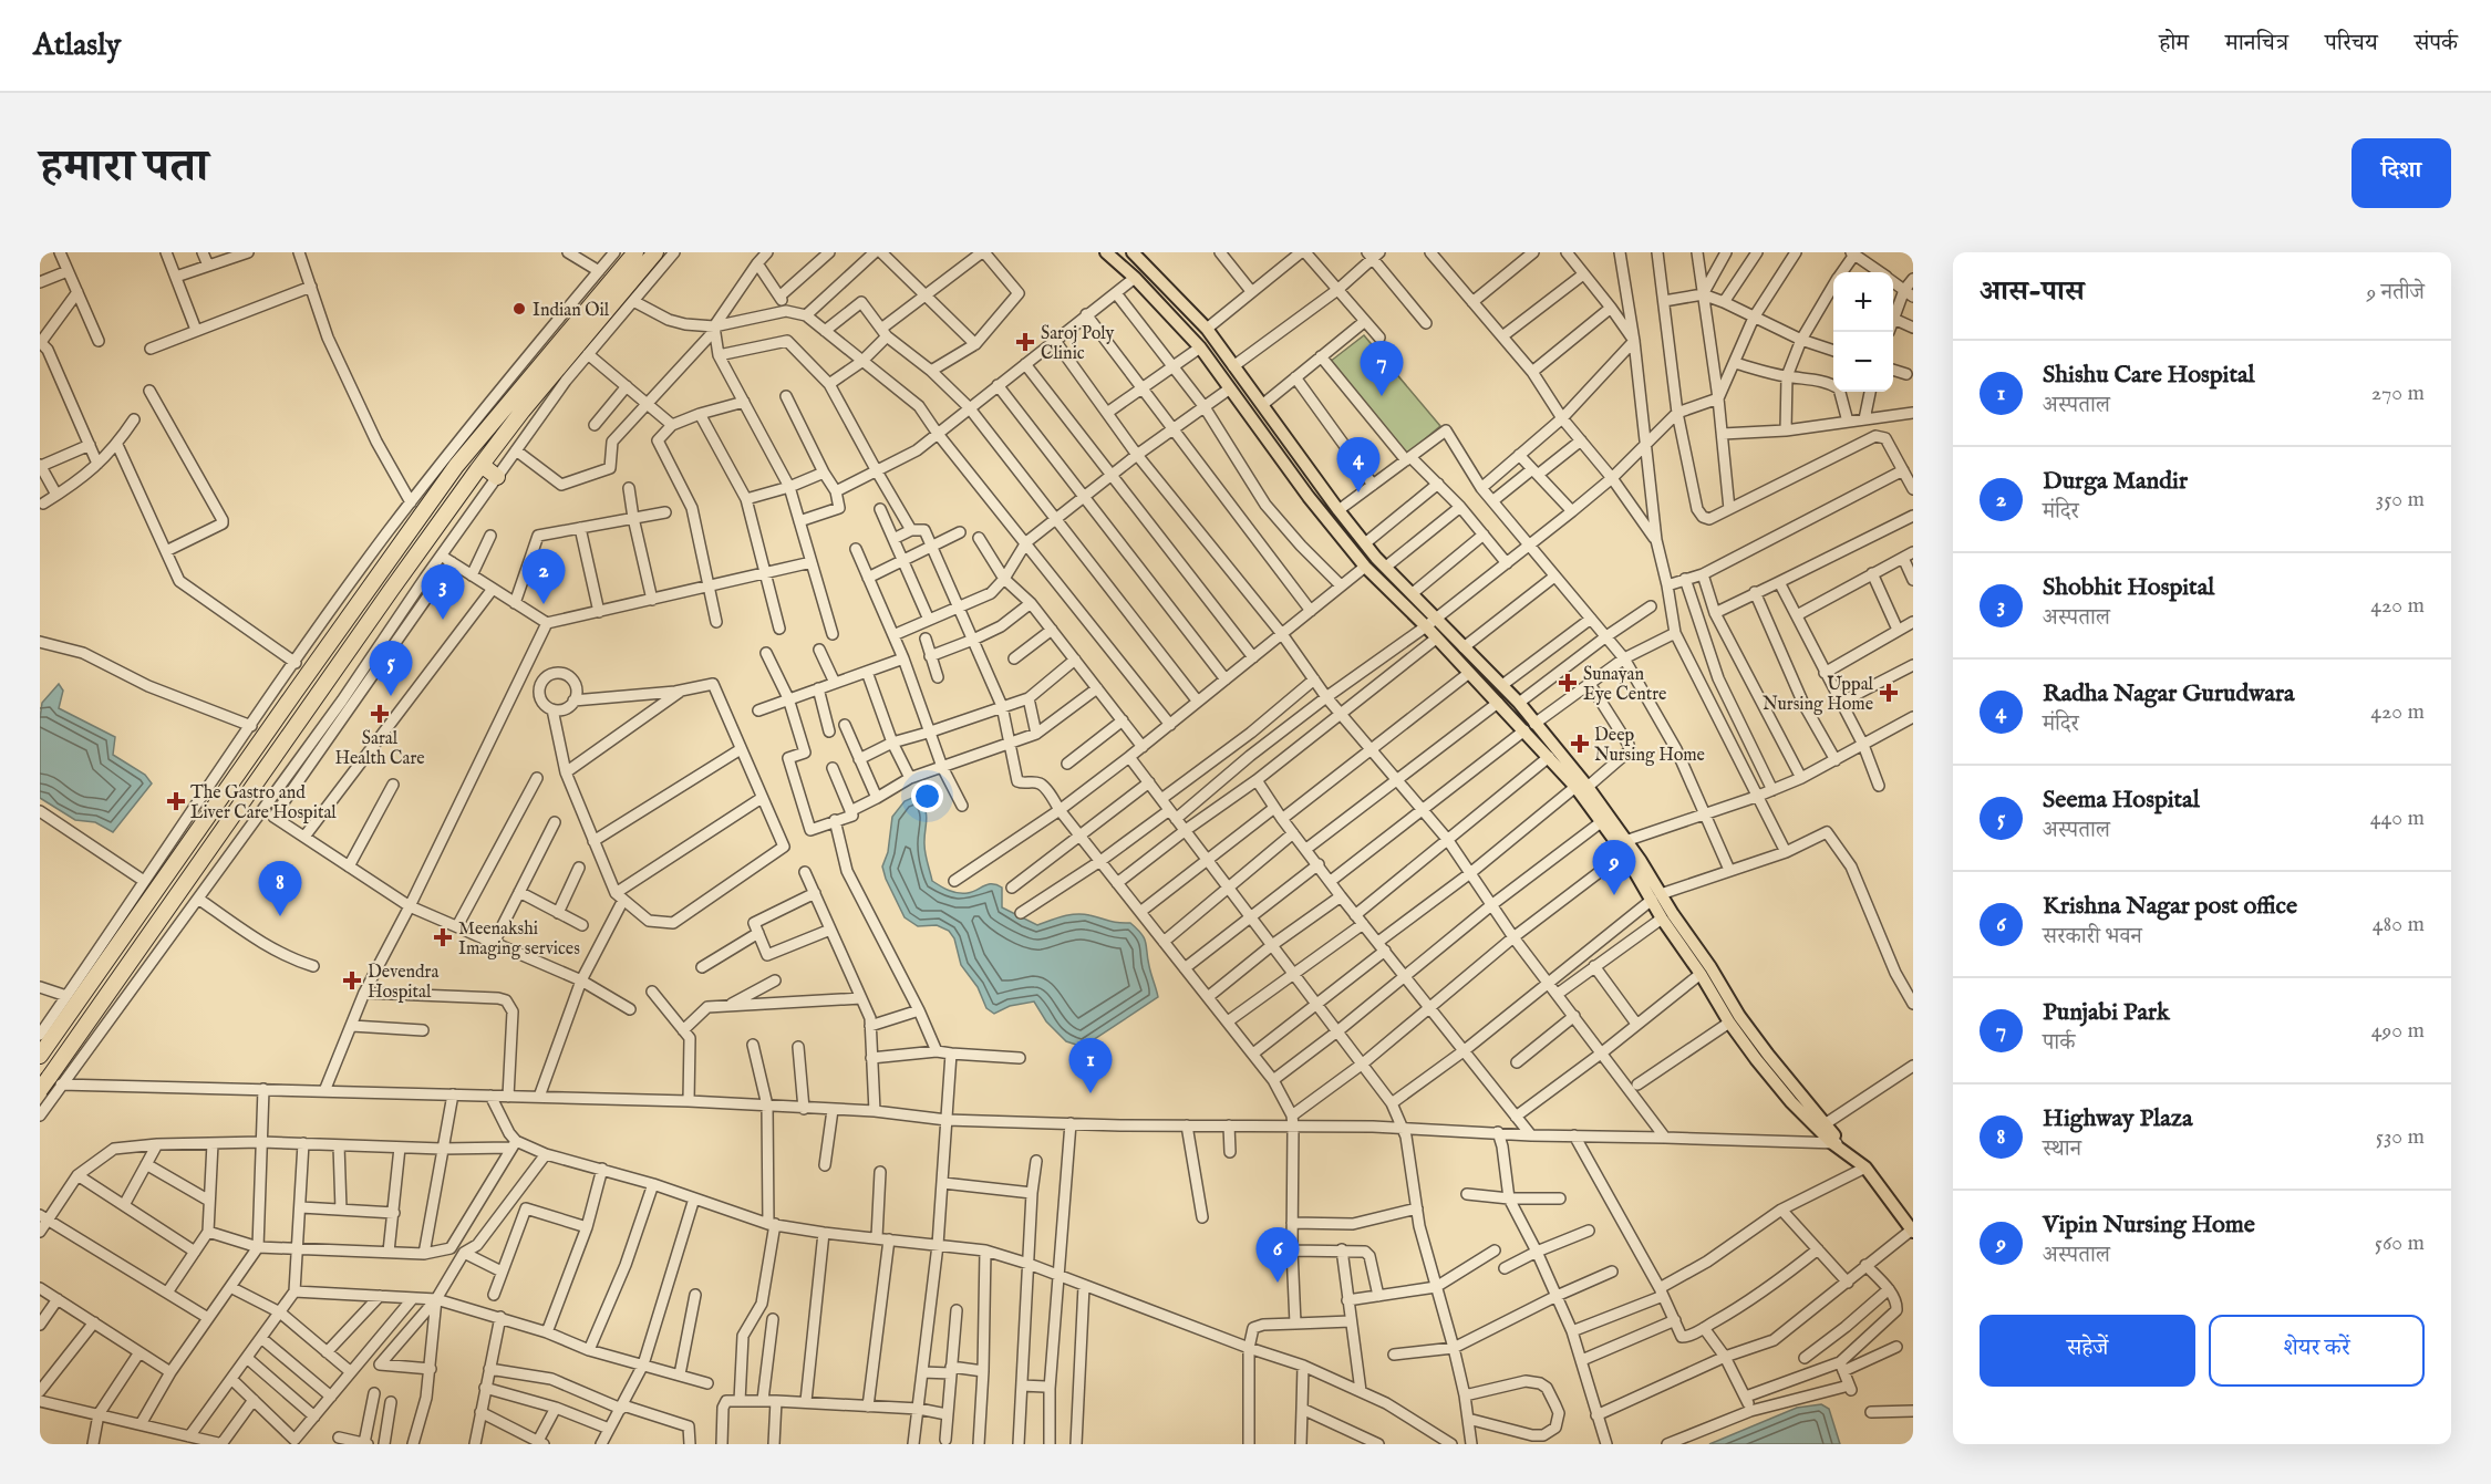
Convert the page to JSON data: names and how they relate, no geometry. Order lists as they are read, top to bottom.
{
  "places": {
    "other": ["Indian Oil"],
    "health": [
      "Saroj Poly Clinic",
      "Sunayan Eye Centre",
      "Uppal Nursing Home",
      "Saral Health Care",
      "Deep Nursing Home",
      "The Gastro and Liver Care Hospital",
      "Meenakshi Imaging services",
      "Devendra Hospital"
    ]
  },
  "page": {
    "header": "Atlasly",
    "nav": [
      "होम",
      "मानचित्र",
      "परिचय",
      "संपर्क"
    ],
    "title": "हमारा पता",
    "buttons": [
      "दिशा",
      ["सहेजें", "शेयर करें"]
    ],
    "heading": ["आस-पास", "9 नतीजे"],
    "map_buttons": ["+", "−"],
    "list": [
      {
        "mark": "1",
        "name": "Shishu Care Hospital",
        "note": "अस्पताल",
        "value": "270 m"
      },
      {
        "mark": "2",
        "name": "Durga Mandir",
        "note": "मंदिर",
        "value": "350 m"
      },
      {
        "mark": "3",
        "name": "Shobhit Hospital",
        "note": "अस्पताल",
        "value": "420 m"
      },
      {
        "mark": "4",
        "name": "Radha Nagar Gurudwara",
        "note": "मंदिर",
        "value": "420 m"
      },
      {
        "mark": "5",
        "name": "Seema Hospital",
        "note": "अस्पताल",
        "value": "440 m"
      },
      {
        "mark": "6",
        "name": "Krishna Nagar post office",
        "note": "सरकारी भवन",
        "value": "480 m"
      },
      {
        "mark": "7",
        "name": "Punjabi Park",
        "note": "पार्क",
        "value": "490 m"
      },
      {
        "mark": "8",
        "name": "Highway Plaza",
        "note": "स्थान",
        "value": "530 m"
      },
      {
        "mark": "9",
        "name": "Vipin Nursing Home",
        "note": "अस्पताल",
        "value": "560 m"
      }
    ],
    "pins": [
      "7",
      "4",
      "2",
      "3",
      "5",
      "9",
      "8",
      "1",
      "6"
    ]
  }
}
